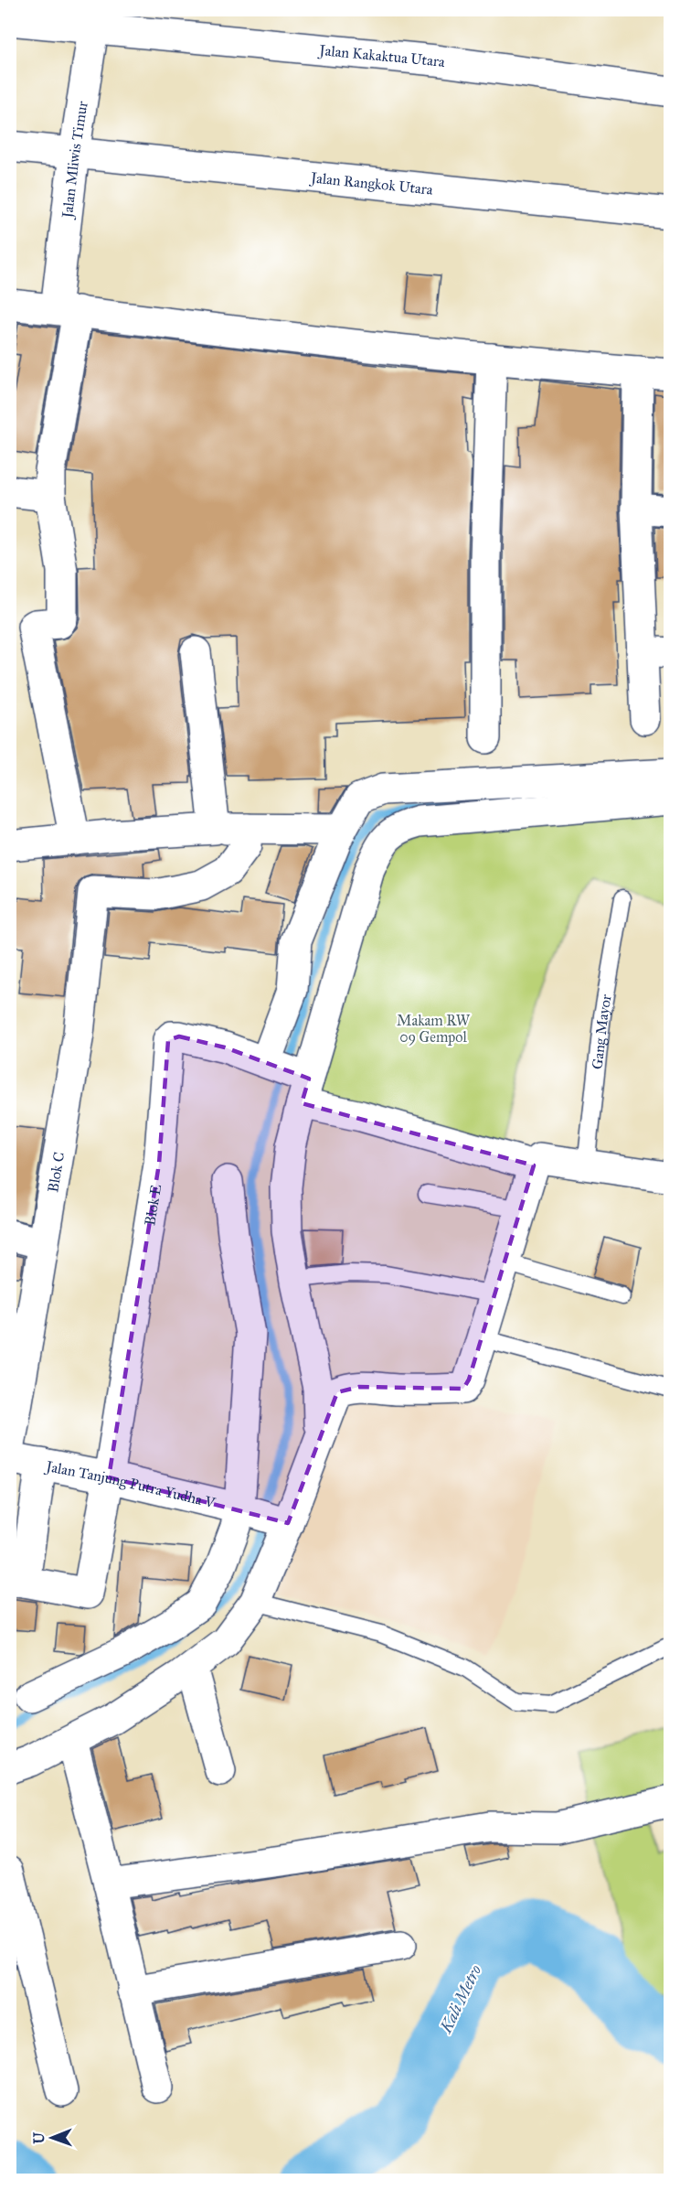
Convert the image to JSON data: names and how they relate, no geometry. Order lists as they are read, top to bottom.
{
  "streets": {
    "street": [
      "Jalan Kakaktua Utara",
      "Jalan Mliwis Timur",
      "Jalan Rangkok Utara",
      "Blok C",
      "Blok E",
      "Jalan Tanjung Putra Yudha V"
    ],
    "lane": ["Gang Mayor"]
  },
  "crossings": [
    ["Jalan Kakaktua Utara", "Jalan Mliwis Timur"],
    ["Jalan Mliwis Timur", "Jalan Rangkok Utara"],
    ["Blok E", "Jalan Tanjung Putra Yudha V"]
  ],
  "water": ["Kali Metro"],
  "parks": ["Makam RW 09 Gempol"],
  "north": "left"
}
